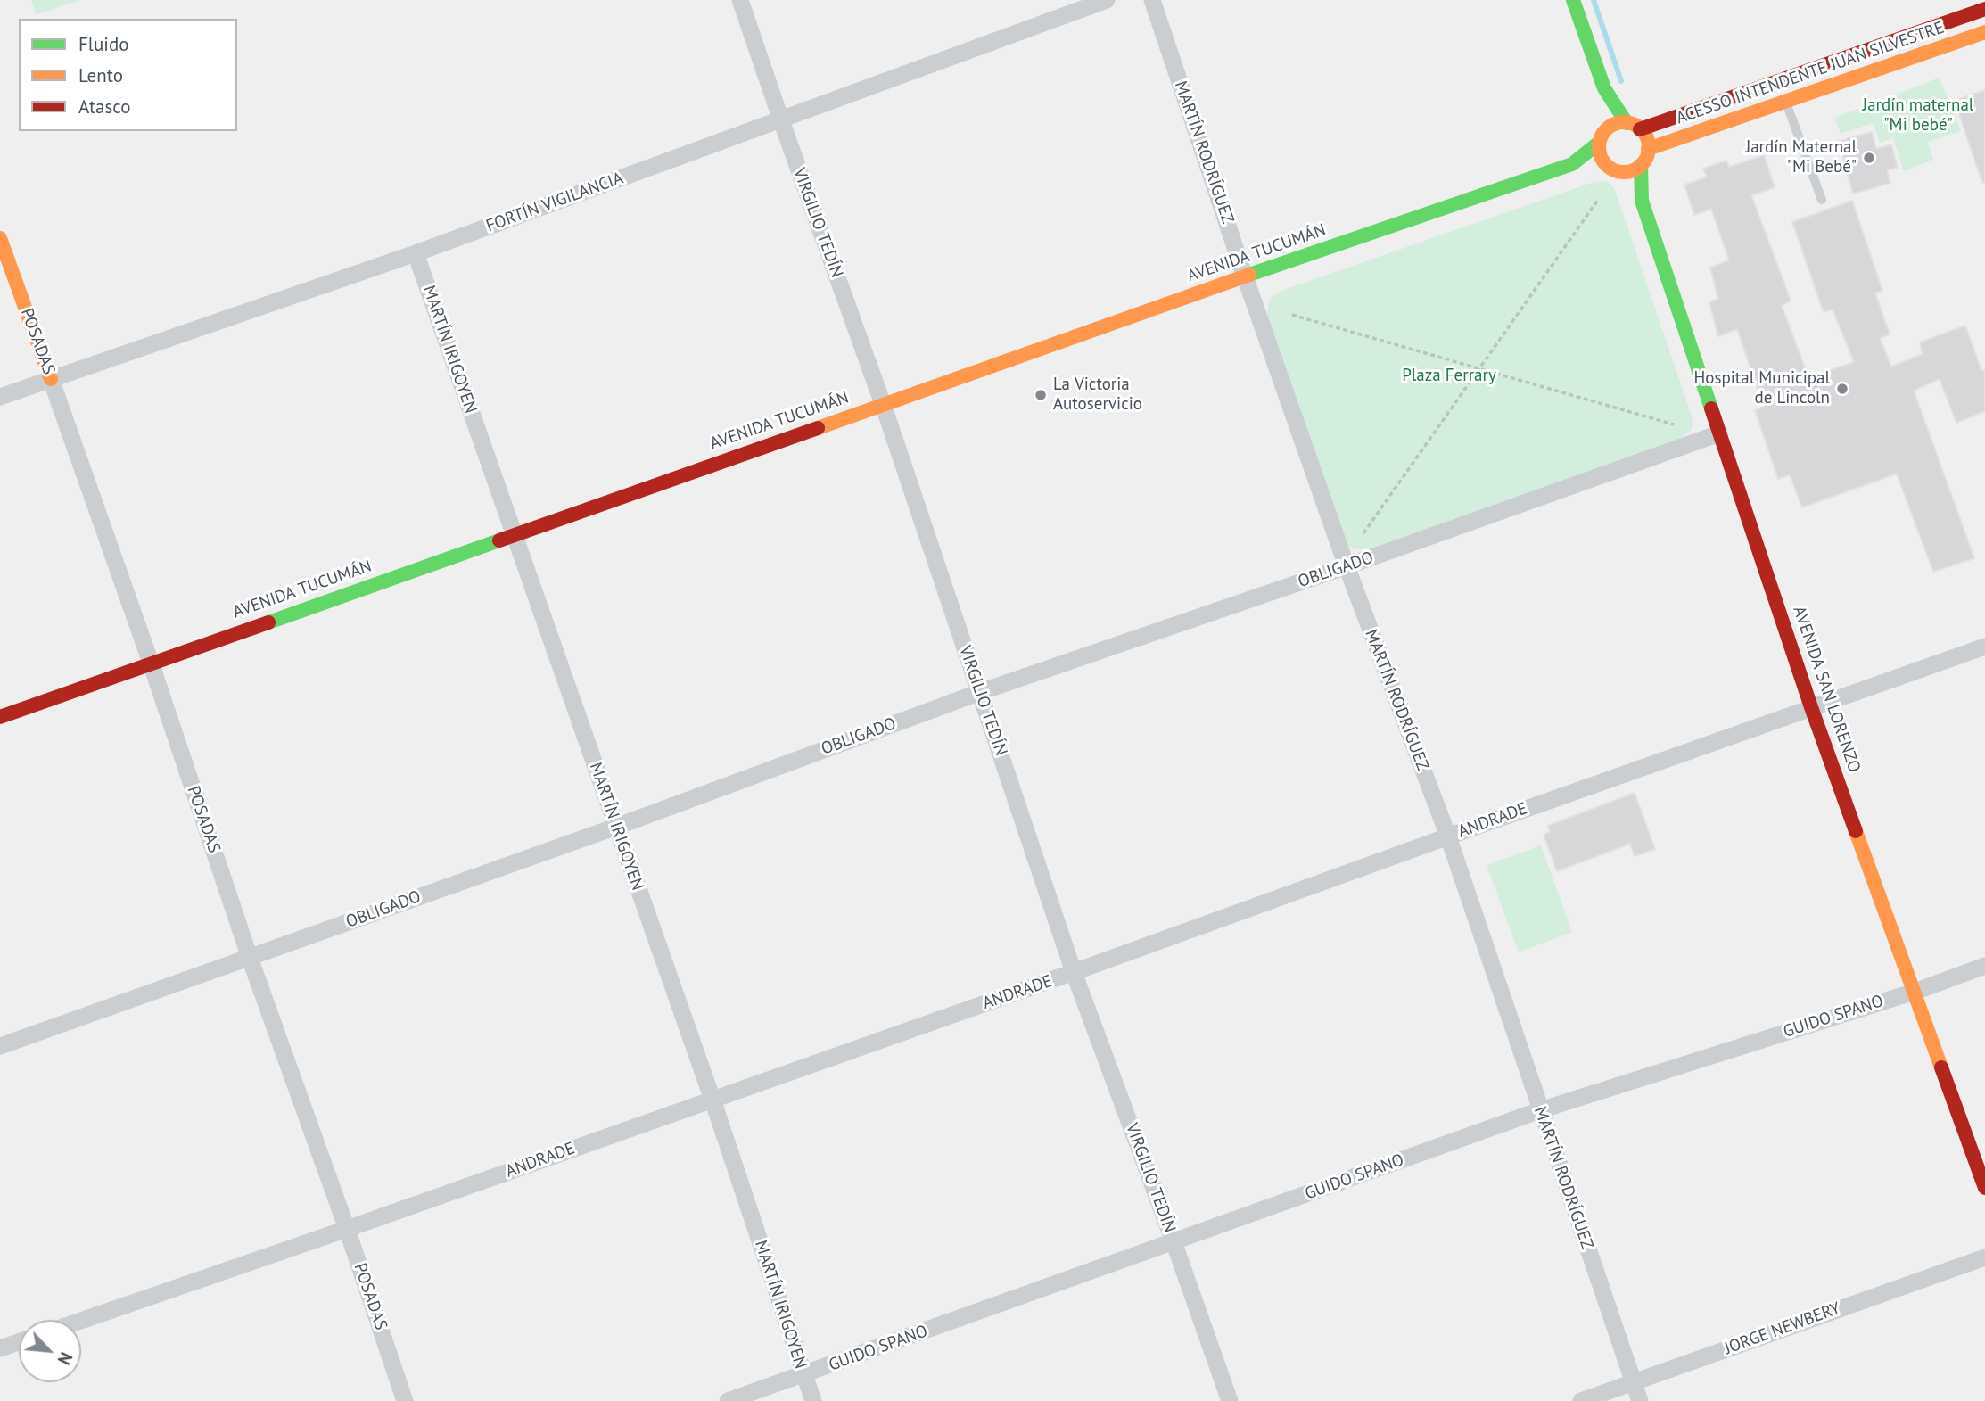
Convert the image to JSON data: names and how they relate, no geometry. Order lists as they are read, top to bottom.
{
  "streets": {
    "main road": [
      "ACESSO INTENDENTE JUAN SILVESTRE",
      "AVENIDA TUCUMÁN",
      "POSADAS",
      "AVENIDA SAN LORENZO"
    ],
    "street": [
      "MARTÍN RODRÍGUEZ",
      "FORTÍN VIGILANCIA",
      "VIRGILIO TEDÍN",
      "MARTÍN IRIGOYEN",
      "OBLIGADO",
      "ANDRADE",
      "GUIDO SPANO",
      "JORGE NEWBERY"
    ]
  },
  "crossings": [
    ["ACESSO INTENDENTE JUAN SILVESTRE", "AVENIDA TUCUMÁN"],
    ["ACESSO INTENDENTE JUAN SILVESTRE", "AVENIDA SAN LORENZO"],
    ["MARTÍN RODRÍGUEZ", "AVENIDA TUCUMÁN"],
    ["MARTÍN RODRÍGUEZ", "OBLIGADO"],
    ["MARTÍN RODRÍGUEZ", "ANDRADE"],
    ["MARTÍN RODRÍGUEZ", "GUIDO SPANO"],
    ["MARTÍN RODRÍGUEZ", "JORGE NEWBERY"],
    ["FORTÍN VIGILANCIA", "VIRGILIO TEDÍN"],
    ["FORTÍN VIGILANCIA", "POSADAS"],
    ["FORTÍN VIGILANCIA", "MARTÍN IRIGOYEN"],
    ["VIRGILIO TEDÍN", "AVENIDA TUCUMÁN"],
    ["VIRGILIO TEDÍN", "OBLIGADO"],
    ["VIRGILIO TEDÍN", "ANDRADE"],
    ["VIRGILIO TEDÍN", "GUIDO SPANO"],
    ["AVENIDA TUCUMÁN", "POSADAS"],
    ["AVENIDA TUCUMÁN", "MARTÍN IRIGOYEN"],
    ["AVENIDA TUCUMÁN", "AVENIDA SAN LORENZO"],
    ["POSADAS", "OBLIGADO"],
    ["POSADAS", "ANDRADE"],
    ["MARTÍN IRIGOYEN", "OBLIGADO"],
    ["MARTÍN IRIGOYEN", "ANDRADE"],
    ["MARTÍN IRIGOYEN", "GUIDO SPANO"],
    ["OBLIGADO", "AVENIDA SAN LORENZO"],
    ["AVENIDA SAN LORENZO", "ANDRADE"],
    ["AVENIDA SAN LORENZO", "GUIDO SPANO"]
  ],
  "parks": ["Jardín maternal \"Mi bebé\"", "Plaza Ferrary"],
  "places": ["Jardín Maternal \"Mi Bebé\"", "Hospital Municipal de Lincoln", "La Victoria Autoservicio"],
  "legend": ["Fluido", "Lento", "Atasco"],
  "north": "bottom right"
}
